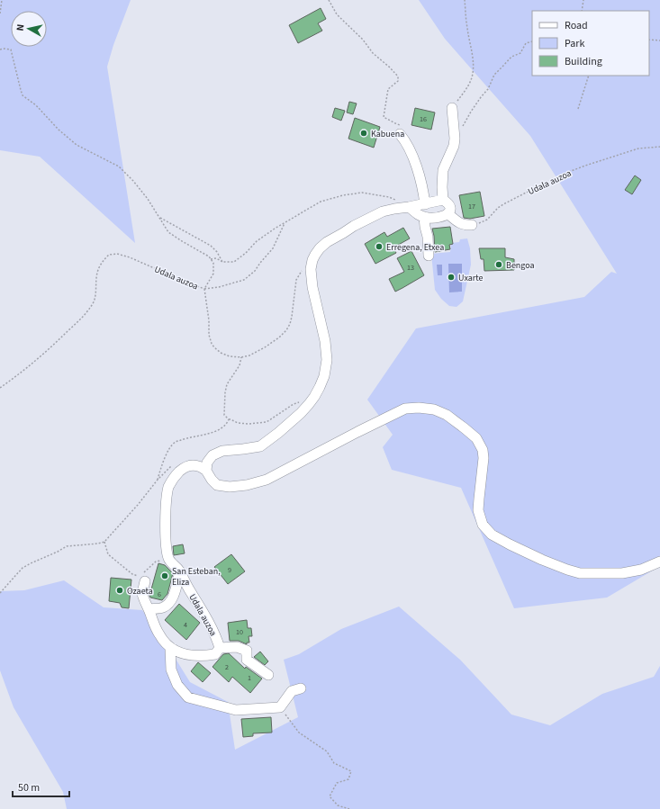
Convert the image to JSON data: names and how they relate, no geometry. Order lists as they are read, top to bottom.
{
  "streets": {
    "street": ["Udala auzoa"]
  },
  "places": [
    "Kabuena",
    "Erregena, Etxea",
    "Bengoa",
    "Uxarte",
    "San Esteban, Eliza",
    "Ozaeta"
  ],
  "house_numbers": [
    "16",
    "17",
    "13",
    "9",
    "6",
    "4",
    "10",
    "2",
    "1"
  ],
  "legend": ["Road", "Park", "Building"],
  "scale_bar": "50 m",
  "north": "left"
}
